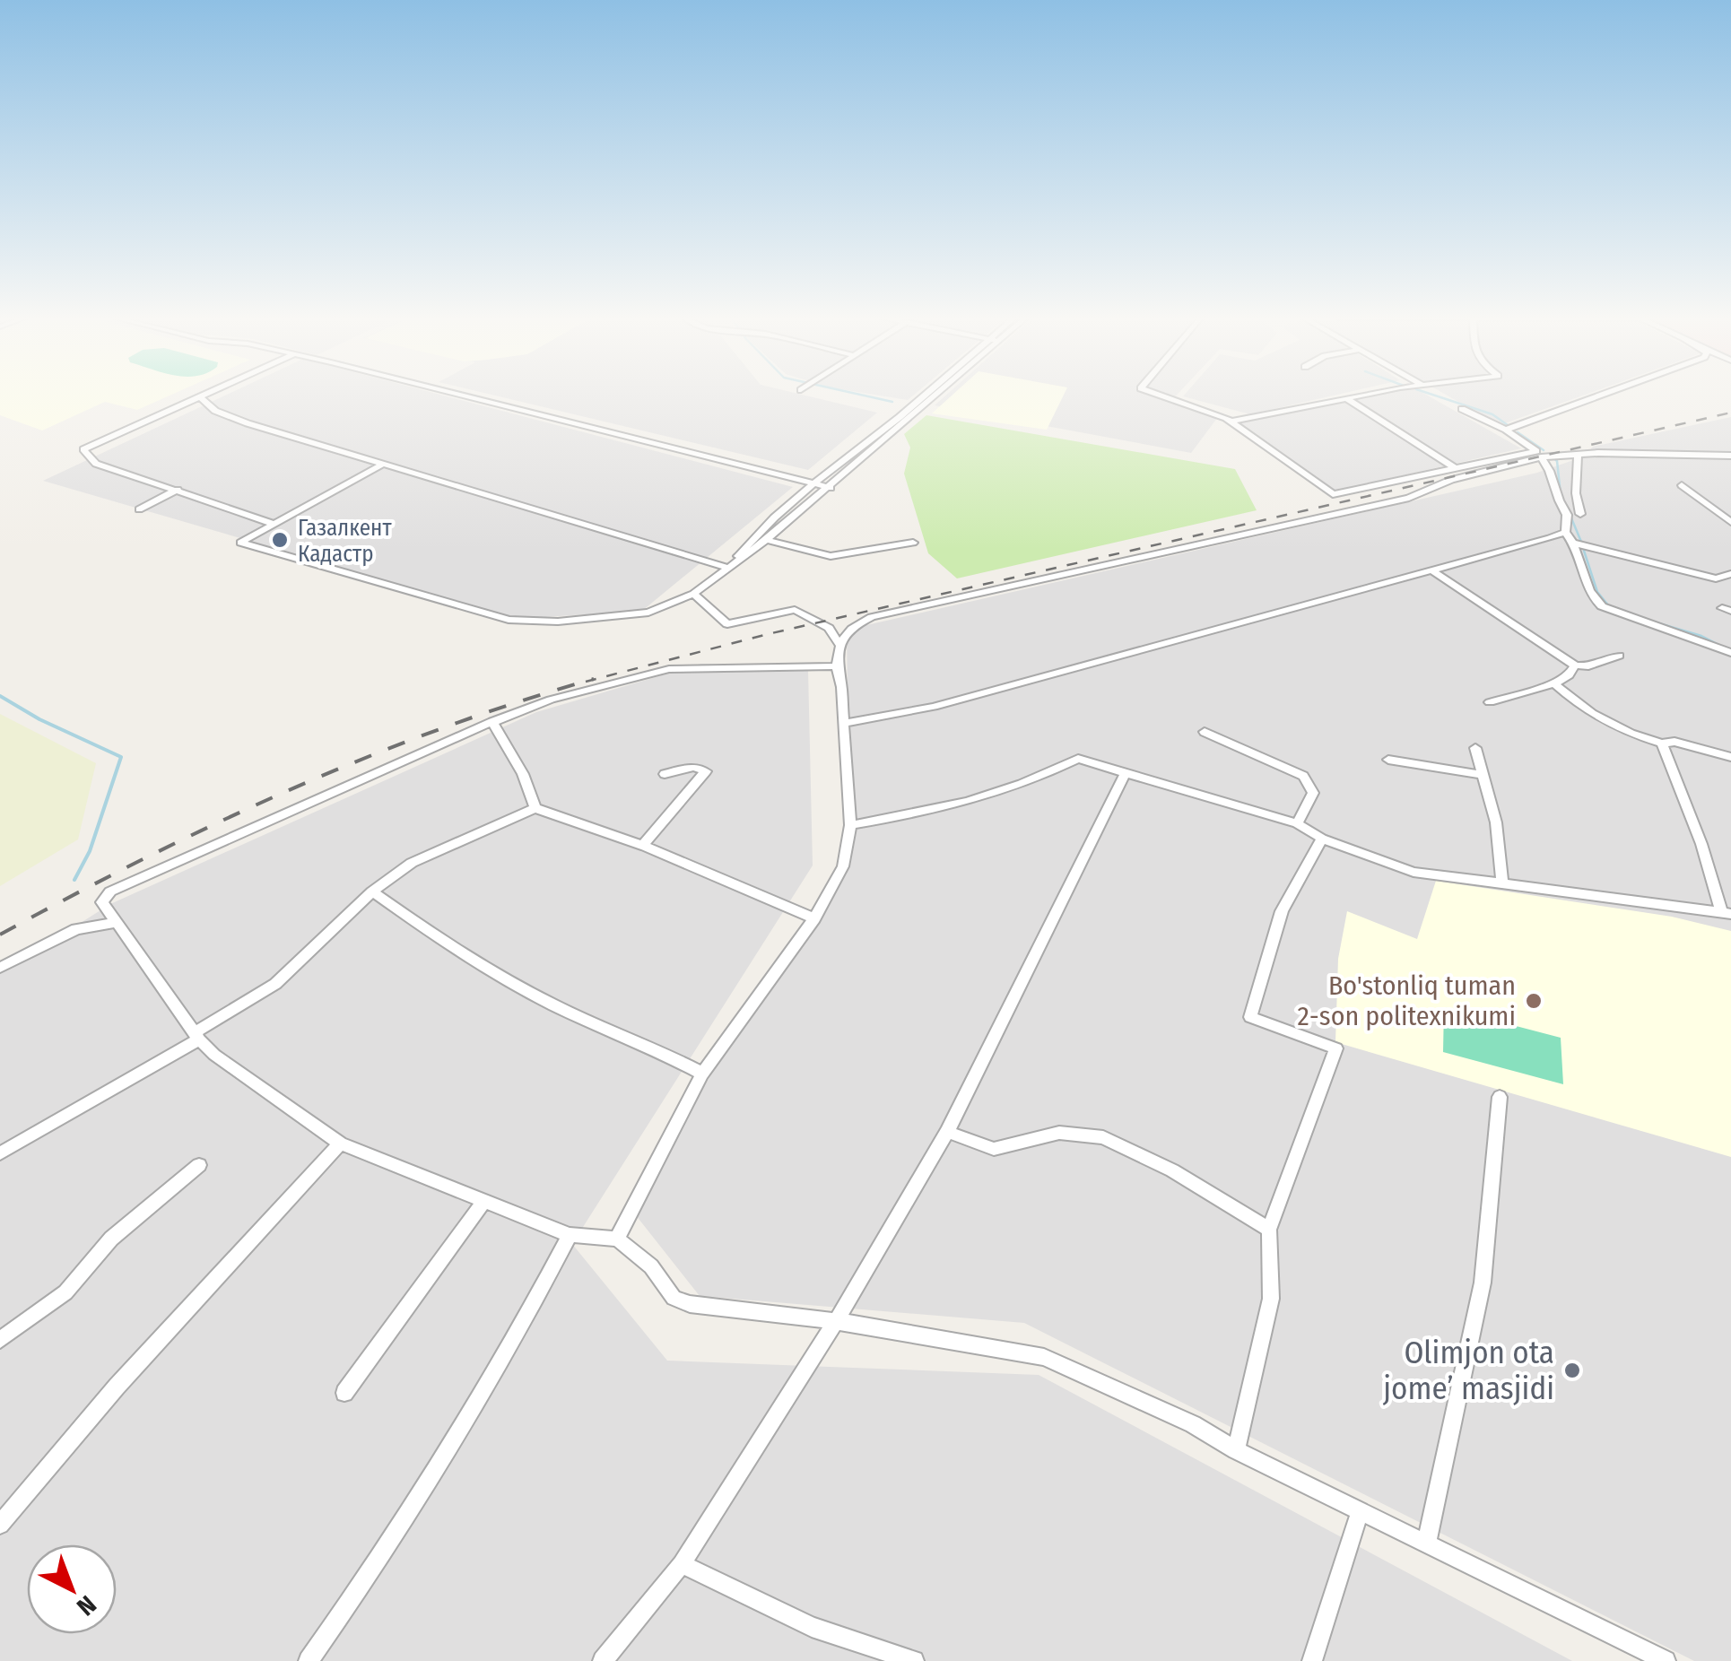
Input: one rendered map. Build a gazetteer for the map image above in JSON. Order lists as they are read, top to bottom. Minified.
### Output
{"places":["Газалкент Кадастр","Bo'stonliq tuman 2-son politexnikumi","Olimjon ota jome’ masjidi"],"north":"bottom right"}
